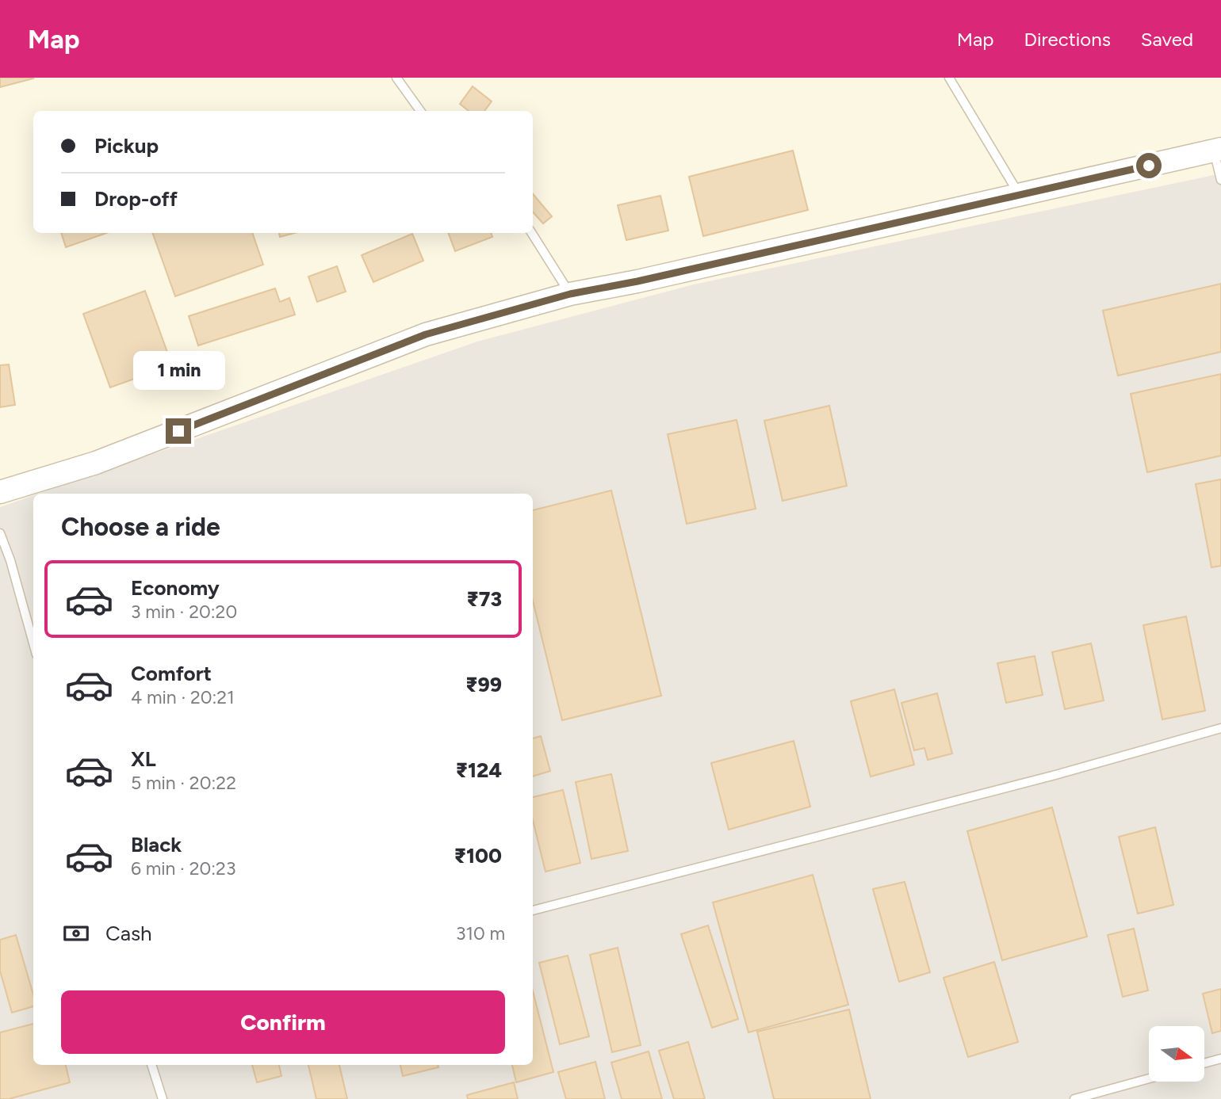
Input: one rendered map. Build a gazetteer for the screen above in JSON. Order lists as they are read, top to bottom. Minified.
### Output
{"north":"right","page":{"header":"Map","nav":["Map","Directions","Saved"],"banner":["Pickup","Drop-off"],"bubble":"1 min","heading":"Choose a ride","list":[{"name":"Economy","note":"3 min · 20:20","value":"₹73"},{"name":"Comfort","note":"4 min · 20:21","value":"₹99"},{"name":"XL","note":"5 min · 20:22","value":"₹124"},{"name":"Black","note":"6 min · 20:23","value":"₹100"}],"pay":["Cash","310 m"],"buttons":"Confirm"}}
